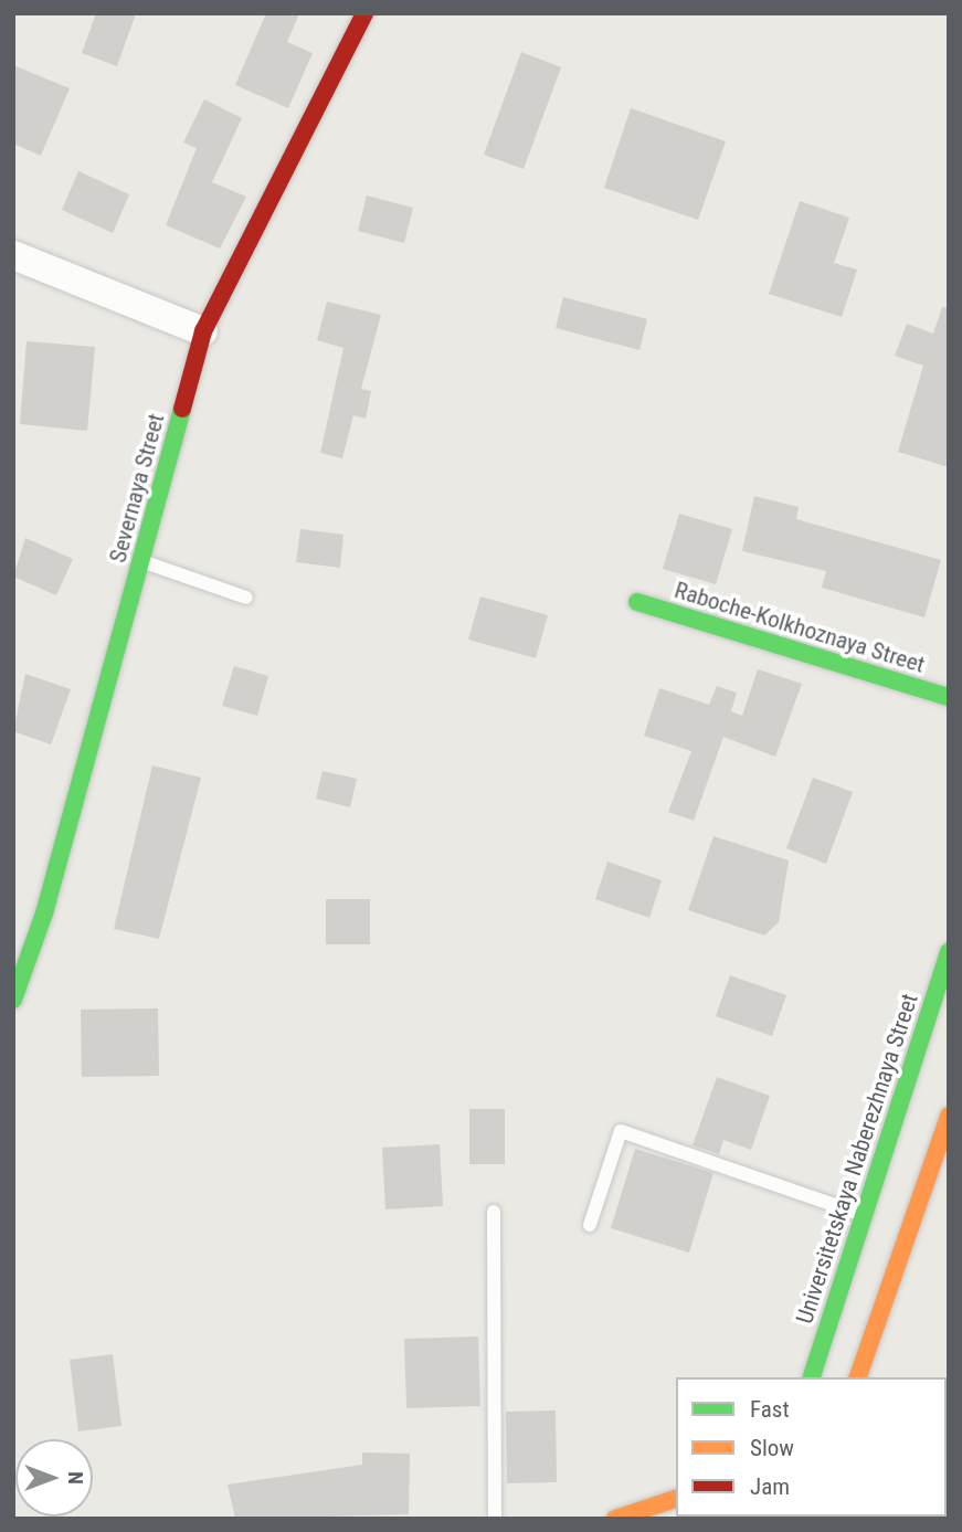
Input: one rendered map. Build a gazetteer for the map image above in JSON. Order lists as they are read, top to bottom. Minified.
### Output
{"streets":{"street":["Severnaya Street","Raboche-Kolkhoznaya Street","Universitetskaya Naberezhnaya Street"]},"legend":["Fast","Slow","Jam"],"north":"right"}
